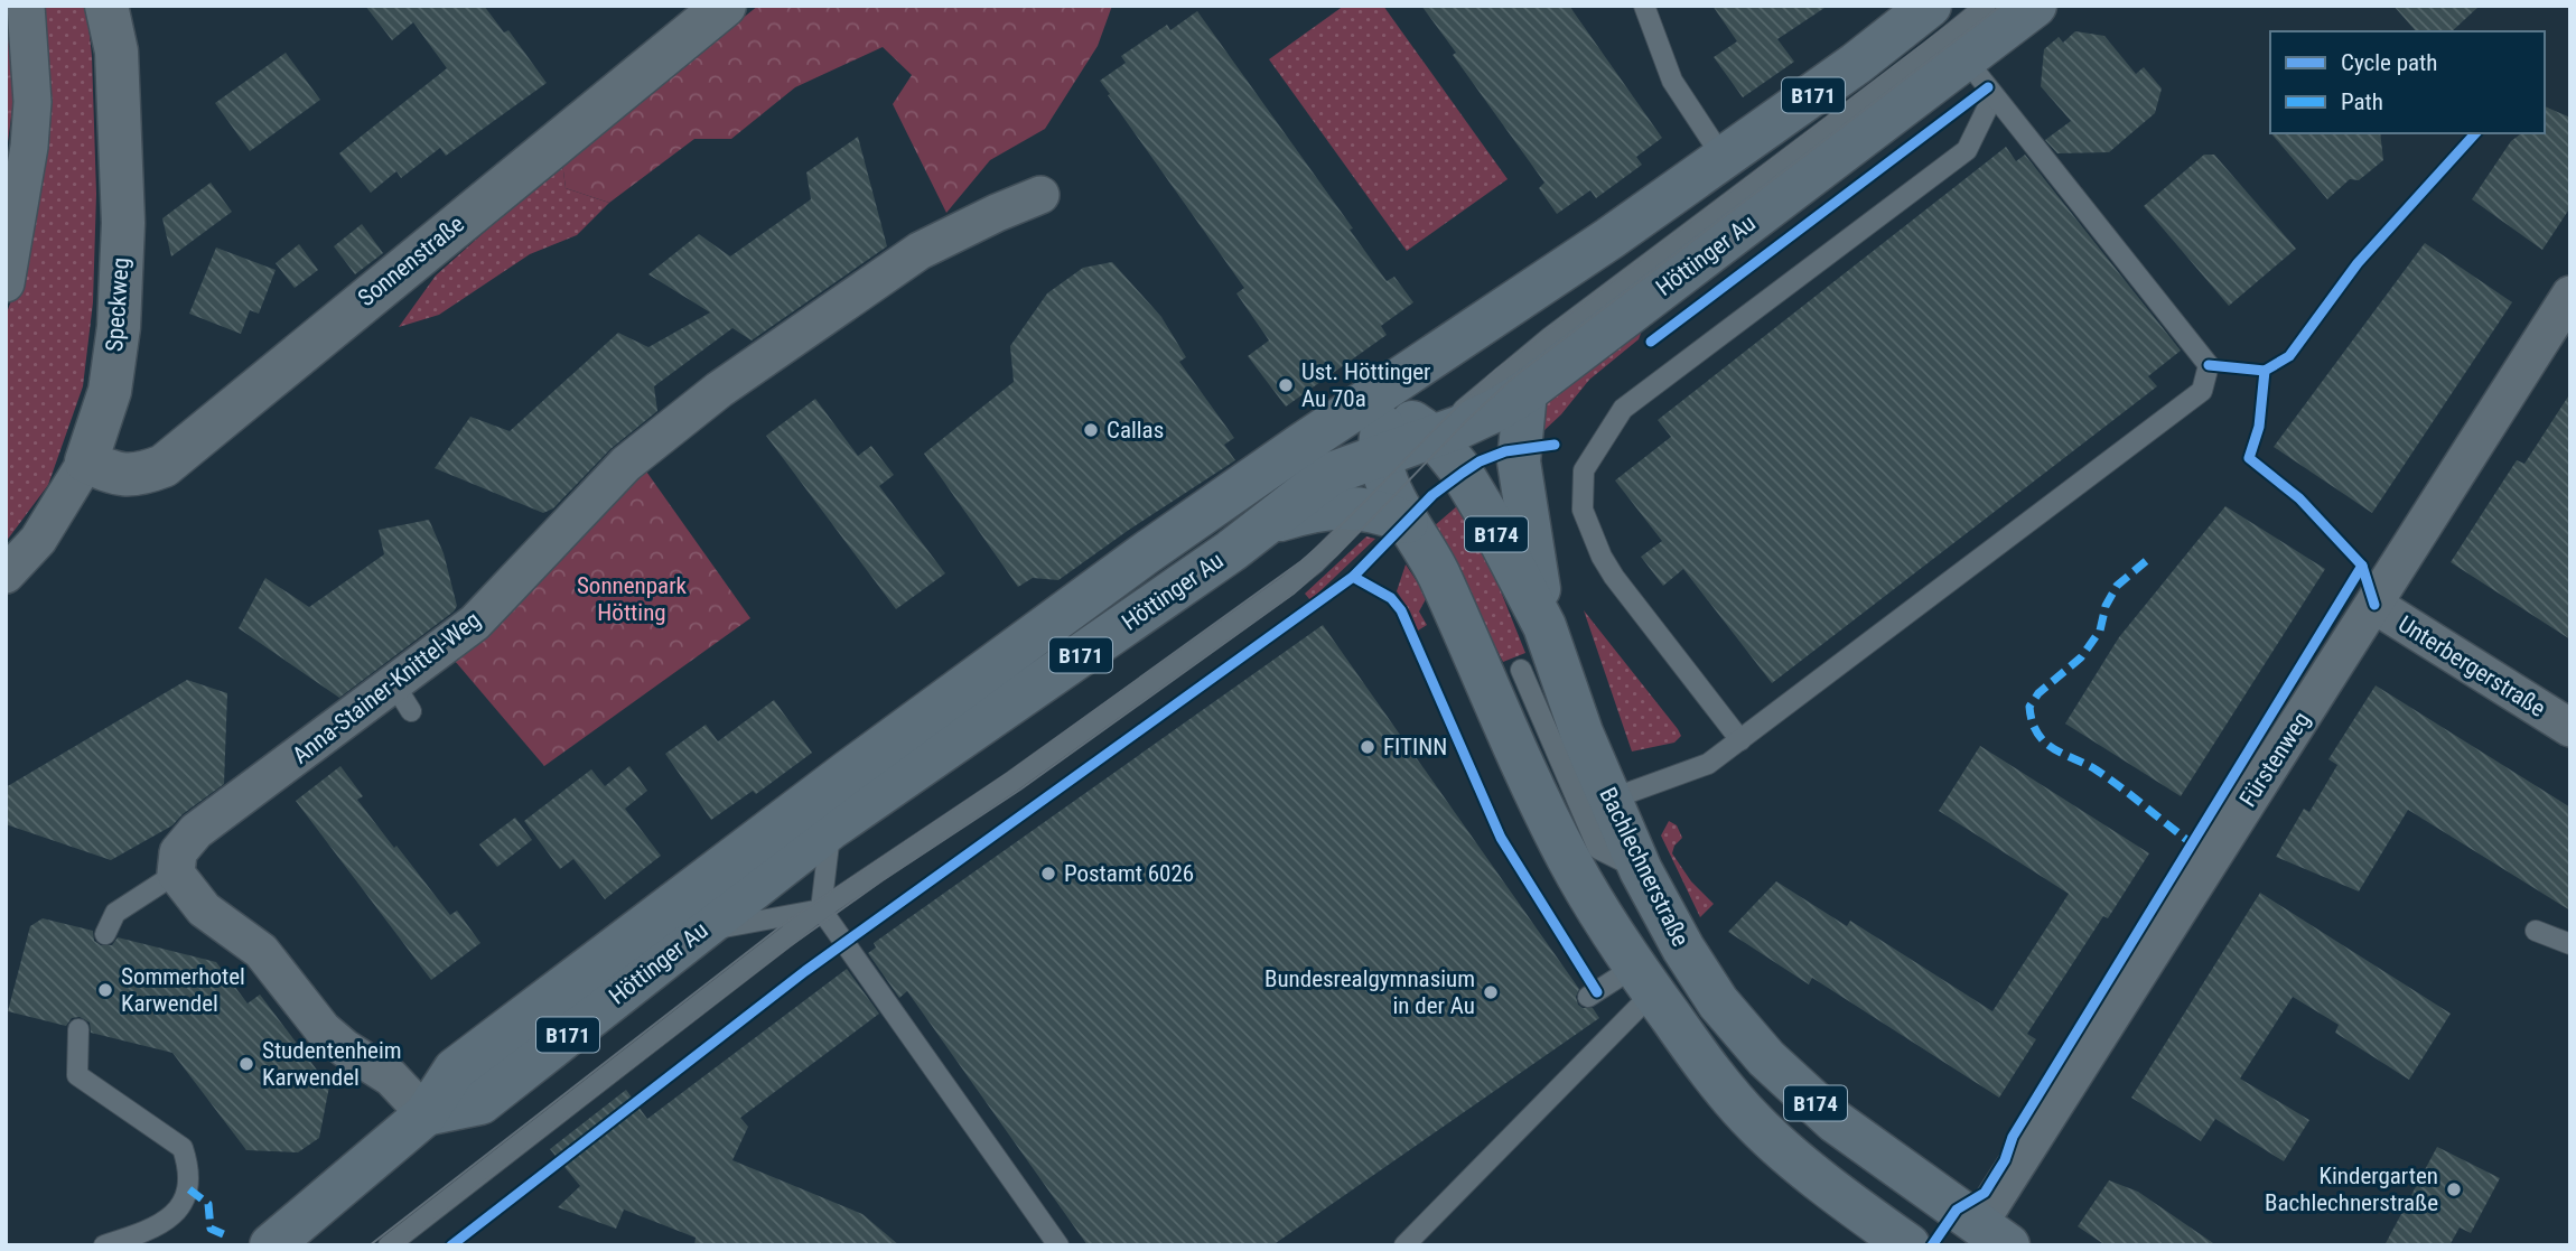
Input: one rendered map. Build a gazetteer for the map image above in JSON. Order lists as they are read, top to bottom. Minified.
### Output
{"streets":{"main road":["B171","Höttinger Au","B174","Bachlechnerstraße"],"street":["Sonnenstraße","Speckweg","Unterbergerstraße","Anna-Stainer-Knittel-Weg","Fürstenweg"]},"crossings":[["B171","Höttinger Au"],["Höttinger Au","B174"],["Höttinger Au","Bachlechnerstraße"],["Sonnenstraße","Speckweg"],["B174","Bachlechnerstraße"],["Unterbergerstraße","Fürstenweg"],["Fürstenweg","Bachlechnerstraße"]],"parks":["Sonnenpark Hötting"],"places":["Ust. Höttinger Au 70a","Callas","FITINN","Postamt 6026","Sommerhotel Karwendel","Bundesrealgymnasium in der Au","Studentenheim Karwendel","Kindergarten Bachlechnerstraße"],"legend":["Cycle path","Path"]}
